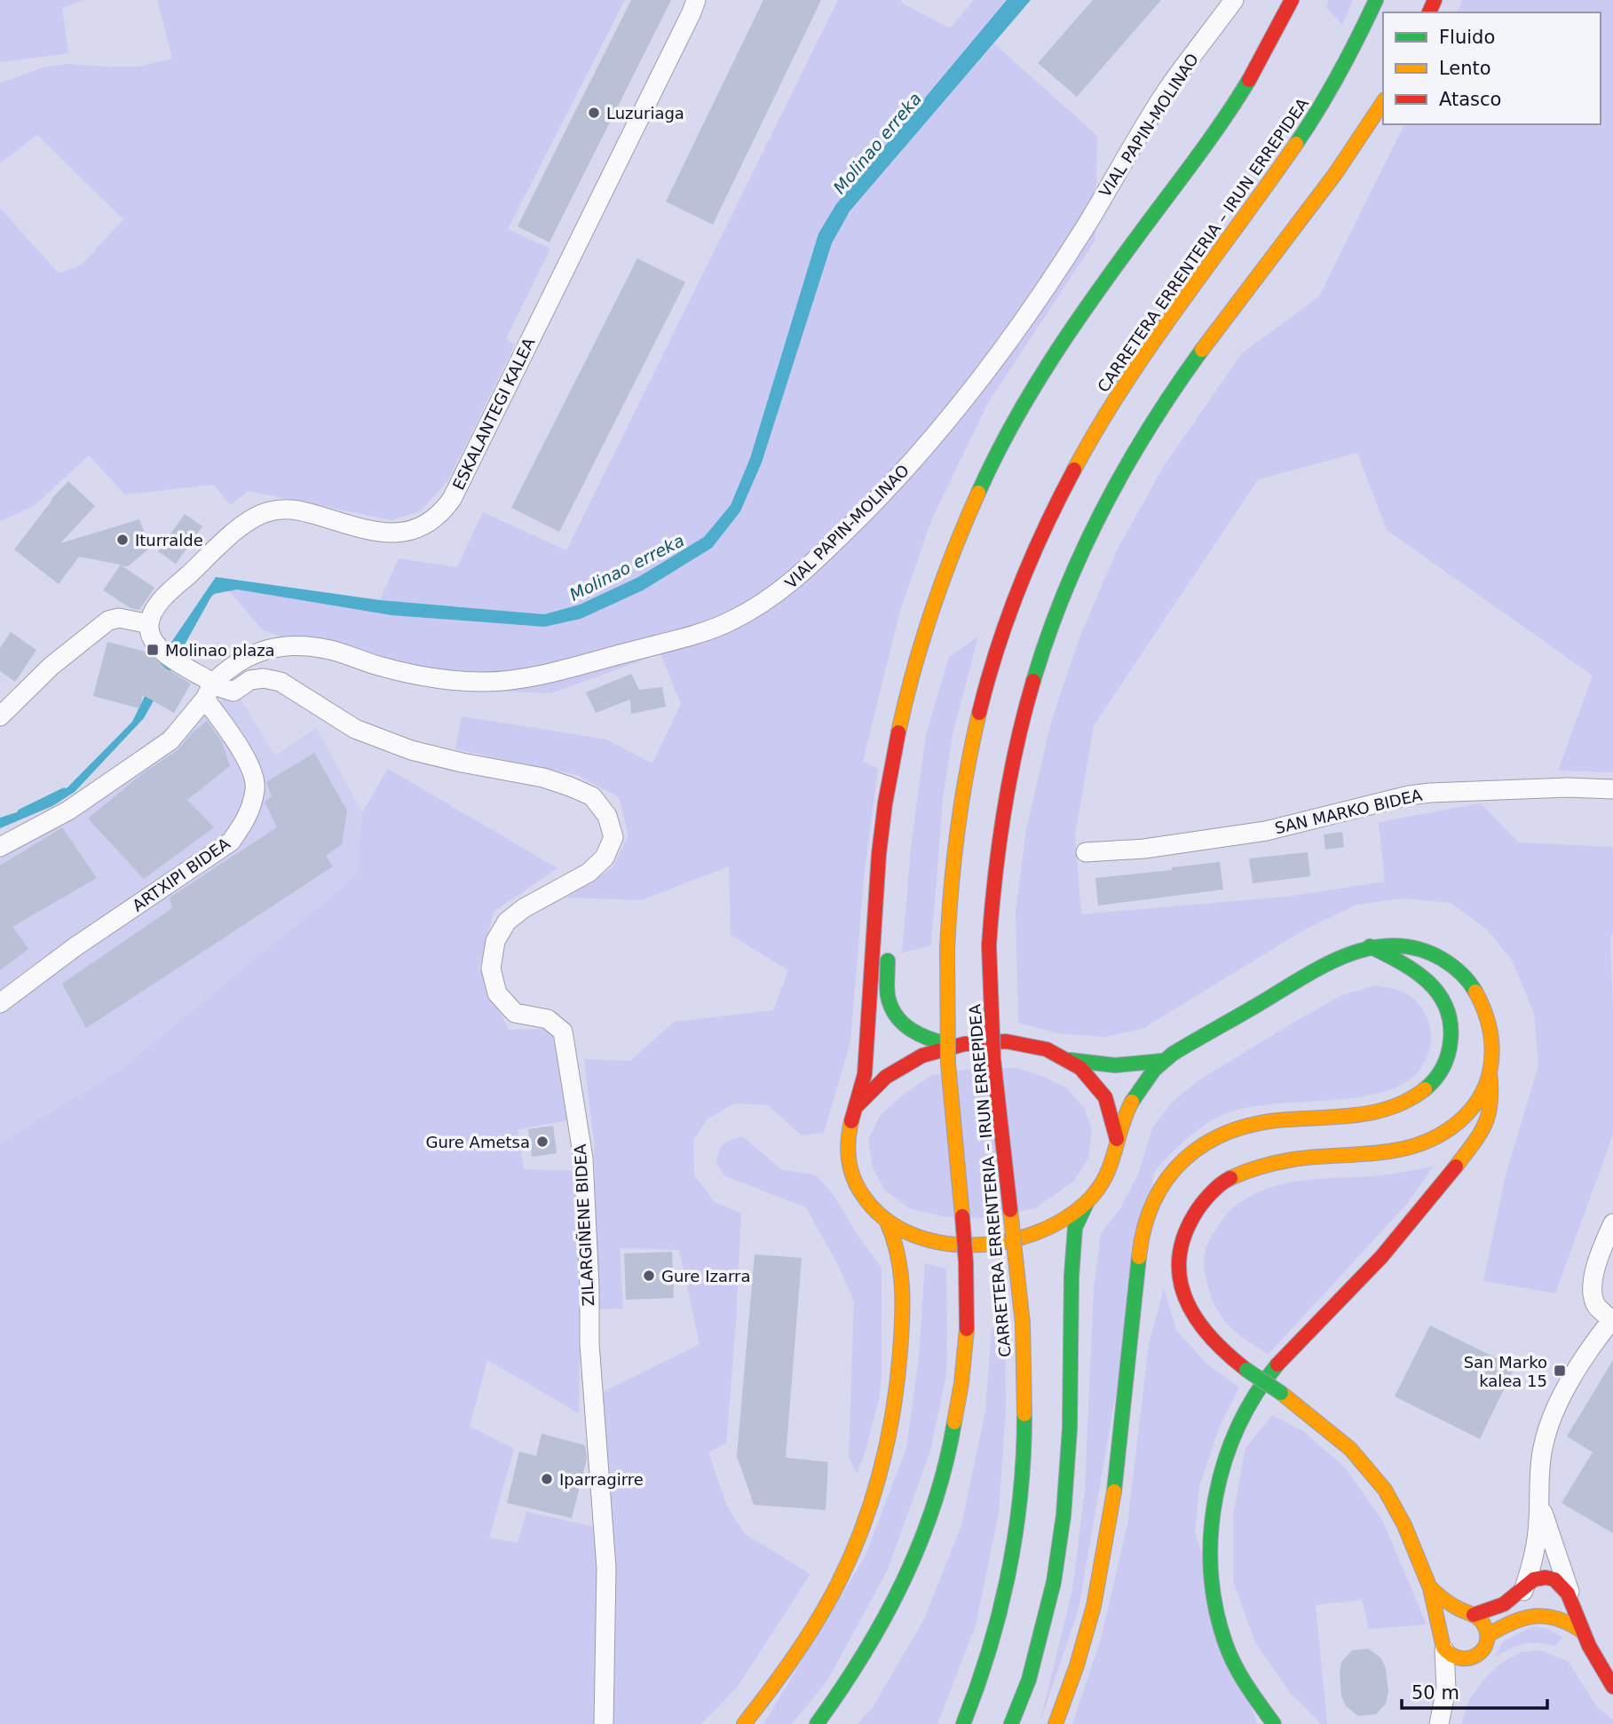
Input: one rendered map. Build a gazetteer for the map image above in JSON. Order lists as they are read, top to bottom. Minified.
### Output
{"streets":{"main road":["CARRETERA ERRENTERIA – IRUN ERREPIDEA"],"street":["VIAL PAPIN-MOLINAO","ESKALANTEGI KALEA","SAN MARKO BIDEA","ARTXIPI BIDEA","ZILARGIÑENE BIDEA"]},"crossings":[["VIAL PAPIN-MOLINAO","ARTXIPI BIDEA"],["VIAL PAPIN-MOLINAO","ZILARGIÑENE BIDEA"],["ESKALANTEGI KALEA","ARTXIPI BIDEA"],["ARTXIPI BIDEA","ZILARGIÑENE BIDEA"]],"water":["Molinao erreka"],"places":{"other":["Luzuriaga","Iturralde","Gure Ametsa","Gure Izarra","Iparragirre"],"transit":["Molinao plaza","San Marko kalea 15"]},"legend":["Fluido","Lento","Atasco"],"scale_bar":"50 m"}
